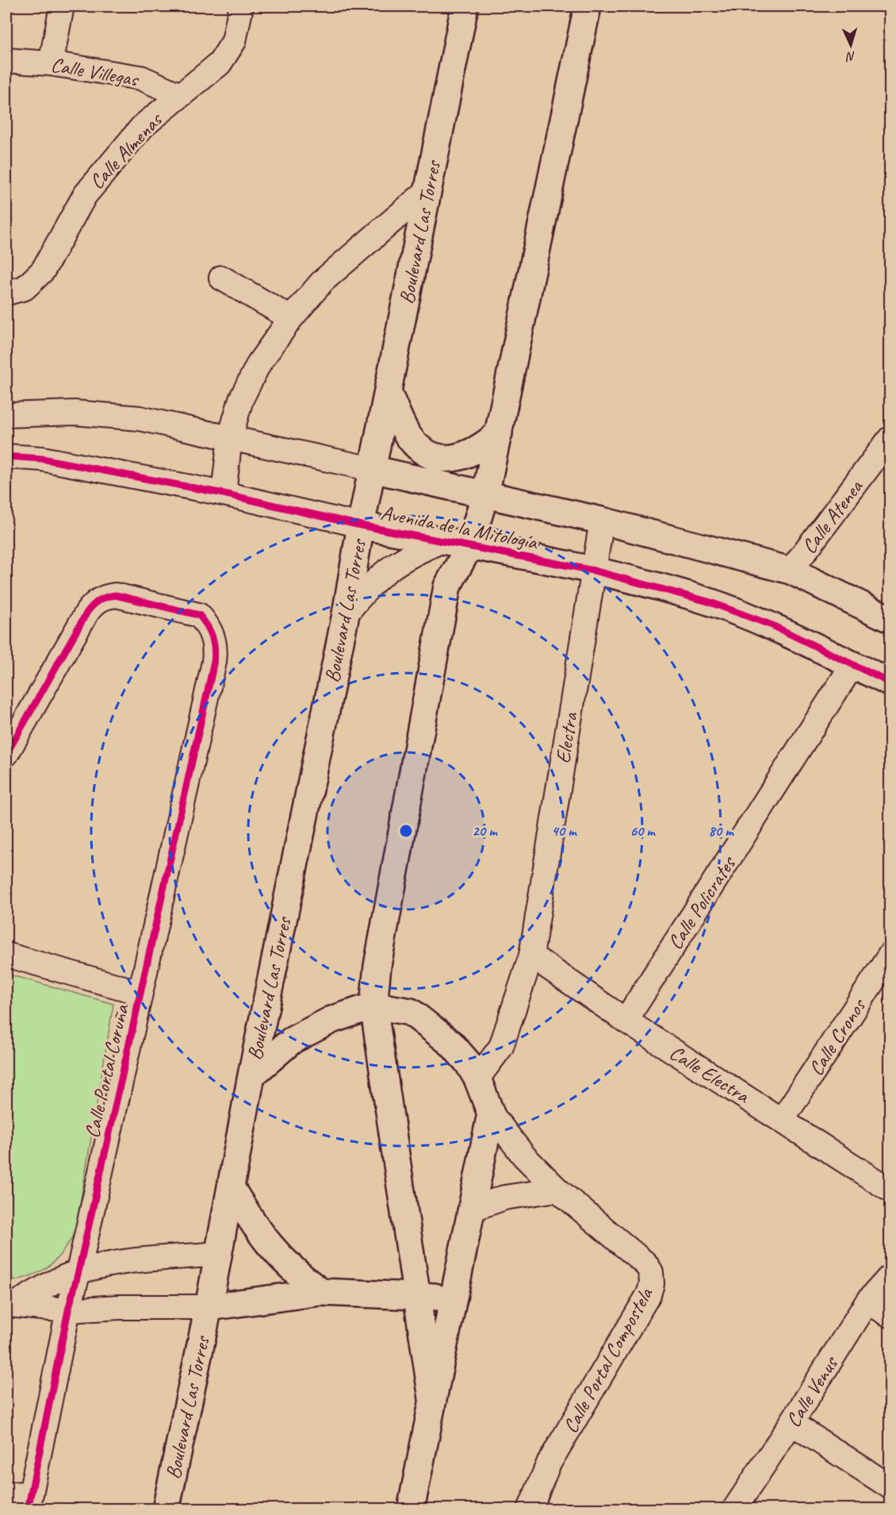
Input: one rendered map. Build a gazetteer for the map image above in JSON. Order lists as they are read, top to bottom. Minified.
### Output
{"streets":{"main road":["Boulevard Las Torres","Avenida de la Mitología"],"street":["Calle Villegas","Calle Almenas","Calle Atenea","Electra","Calle Policrates","Calle Cronos","Calle Portal Coruña","Calle Electra","Calle Portal Compostela","Calle Venus"]},"crossings":[["Calle Villegas","Calle Almenas"],["Boulevard Las Torres","Avenida de la Mitología"],["Boulevard Las Torres","Electra"],["Boulevard Las Torres","Calle Portal Compostela"],["Calle Atenea","Avenida de la Mitología"],["Avenida de la Mitología","Electra"],["Avenida de la Mitología","Calle Policrates"],["Electra","Calle Electra"],["Calle Policrates","Calle Electra"],["Calle Cronos","Calle Electra"]],"north":"bottom","rings":["20 m","40 m","60 m","80 m"]}
